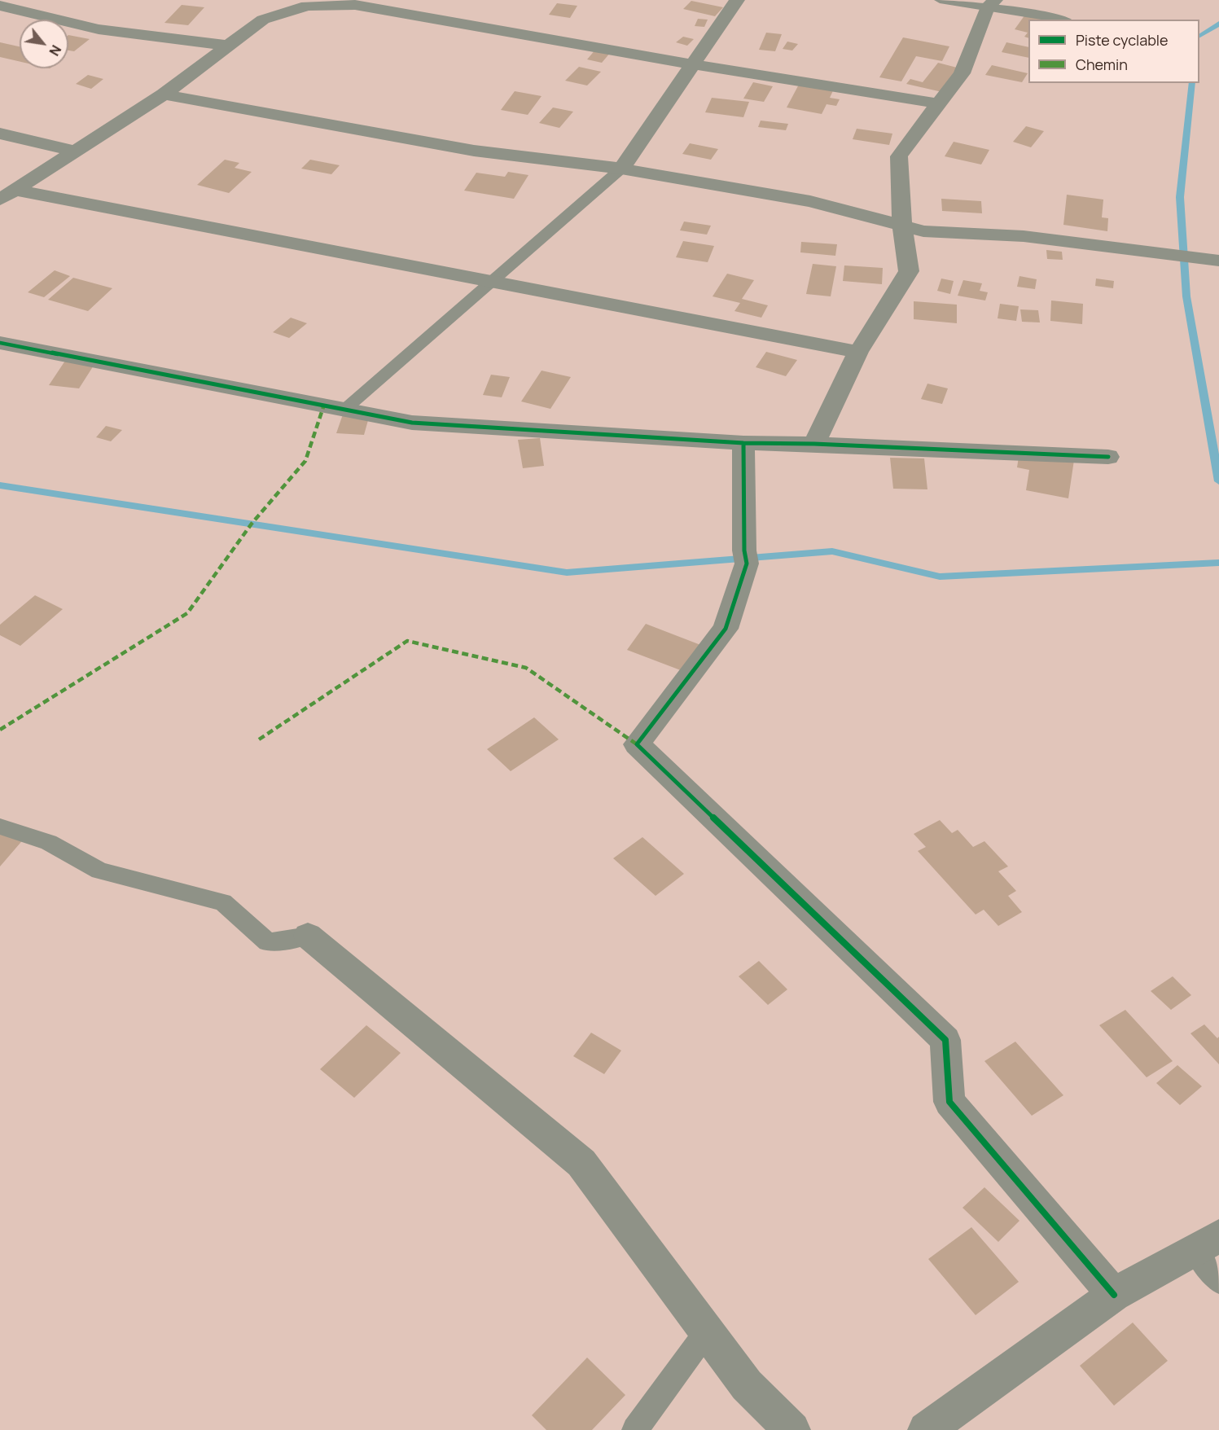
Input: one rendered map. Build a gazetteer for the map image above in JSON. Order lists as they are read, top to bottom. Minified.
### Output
{"legend":["Piste cyclable","Chemin"],"north":"bottom right"}
